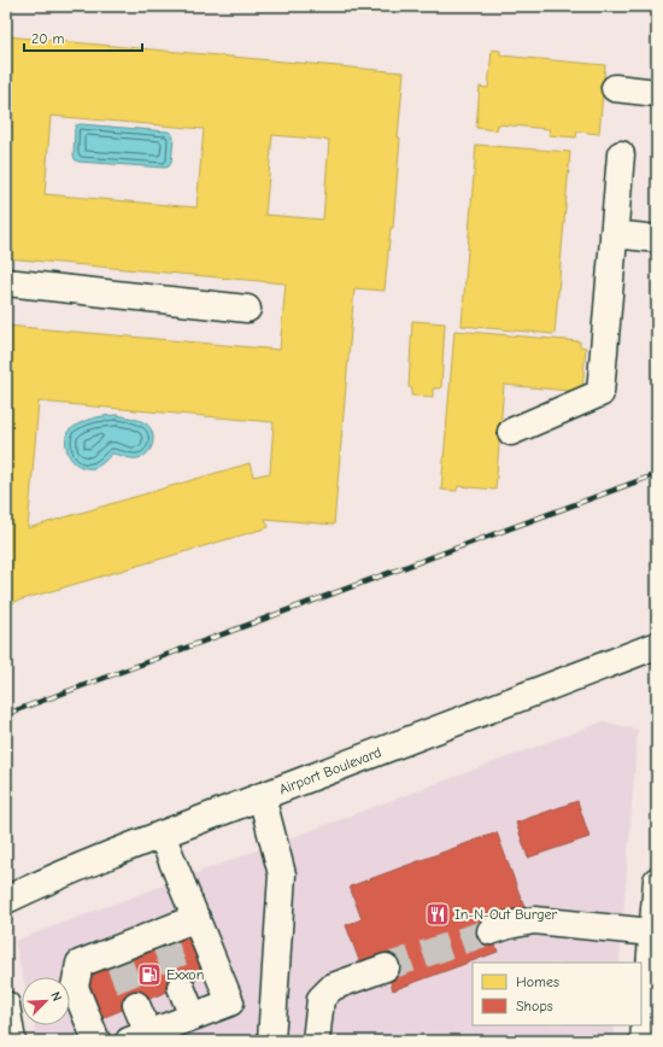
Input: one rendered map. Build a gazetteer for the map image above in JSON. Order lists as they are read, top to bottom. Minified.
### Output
{"streets":{"main road":["Airport Boulevard"]},"places":{"restaurant":["In-N-Out Burger"],"fuel station":["Exxon"]},"legend":["Homes","Shops"],"scale_bar":"20 m","north":"top right"}
